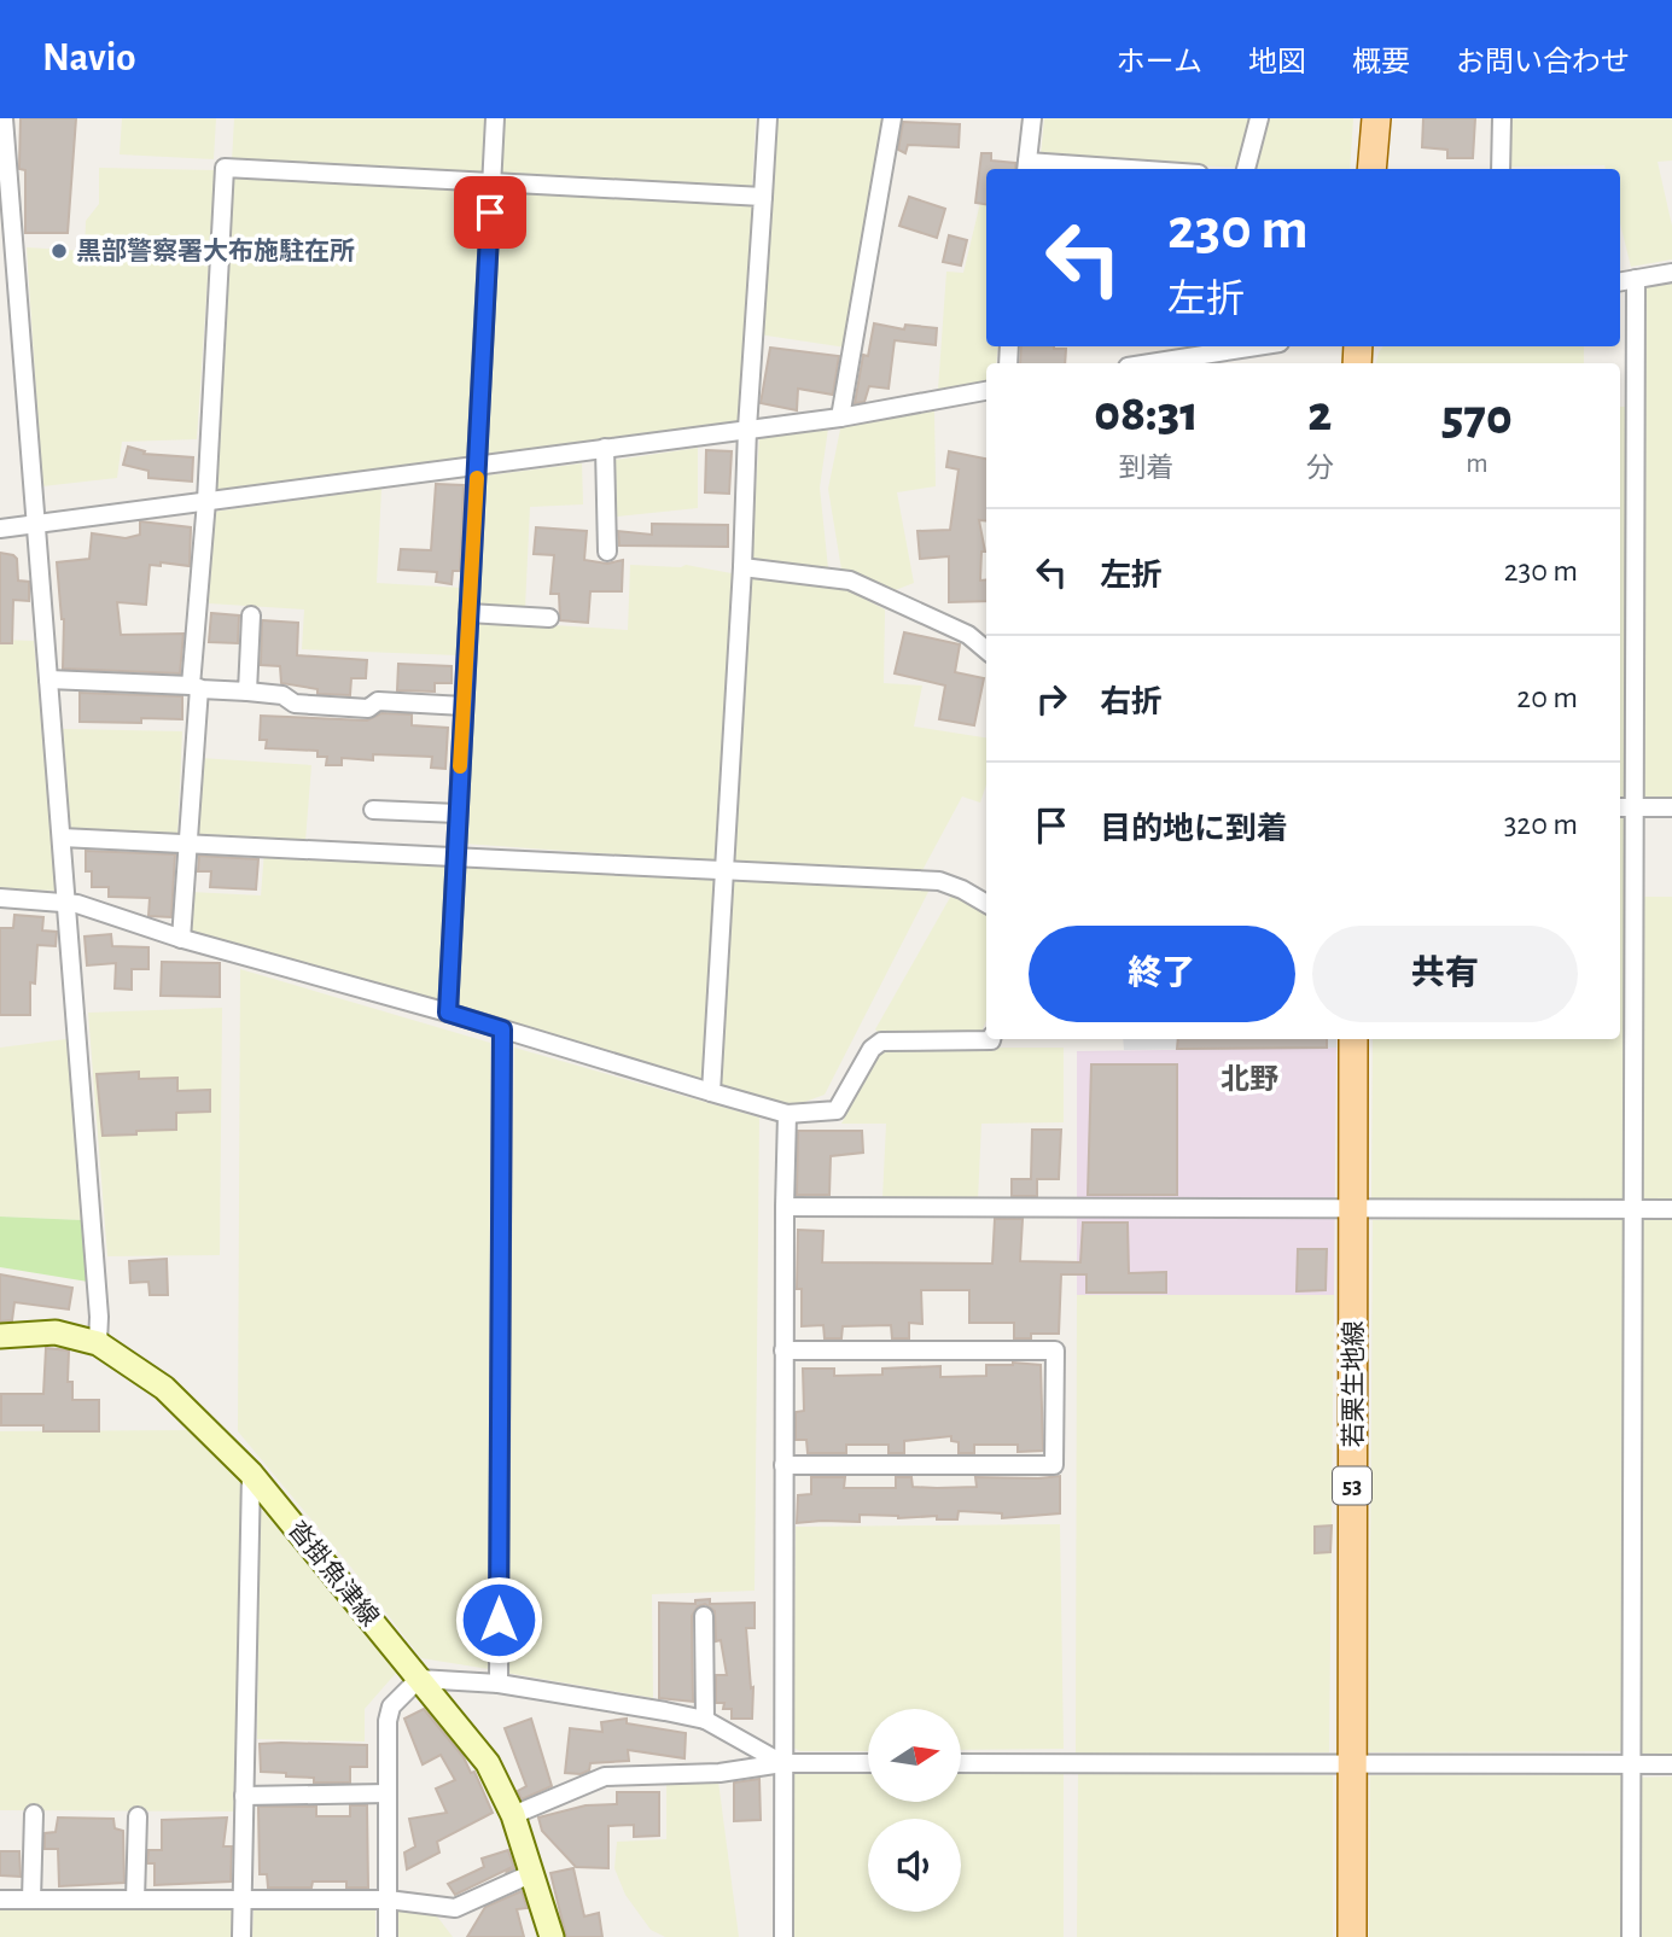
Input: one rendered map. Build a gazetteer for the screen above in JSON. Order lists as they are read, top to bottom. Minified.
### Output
{"streets":{"main road":["若栗生地線","53","沓掛魚津線"]},"districts":["北野"],"places":["黒部警察署大布施駐在所"],"north":"right","page":{"header":"Navio","nav":["ホーム","地図","概要","お問い合わせ"],"turn":["230 m","左折"],"eta":["08:31","到着","2","分","570","m"],"list":[{"name":"左折","value":"230 m"},{"name":"右折","value":"20 m"},{"name":"目的地に到着","value":"320 m"}],"buttons":["終了","共有"]}}
